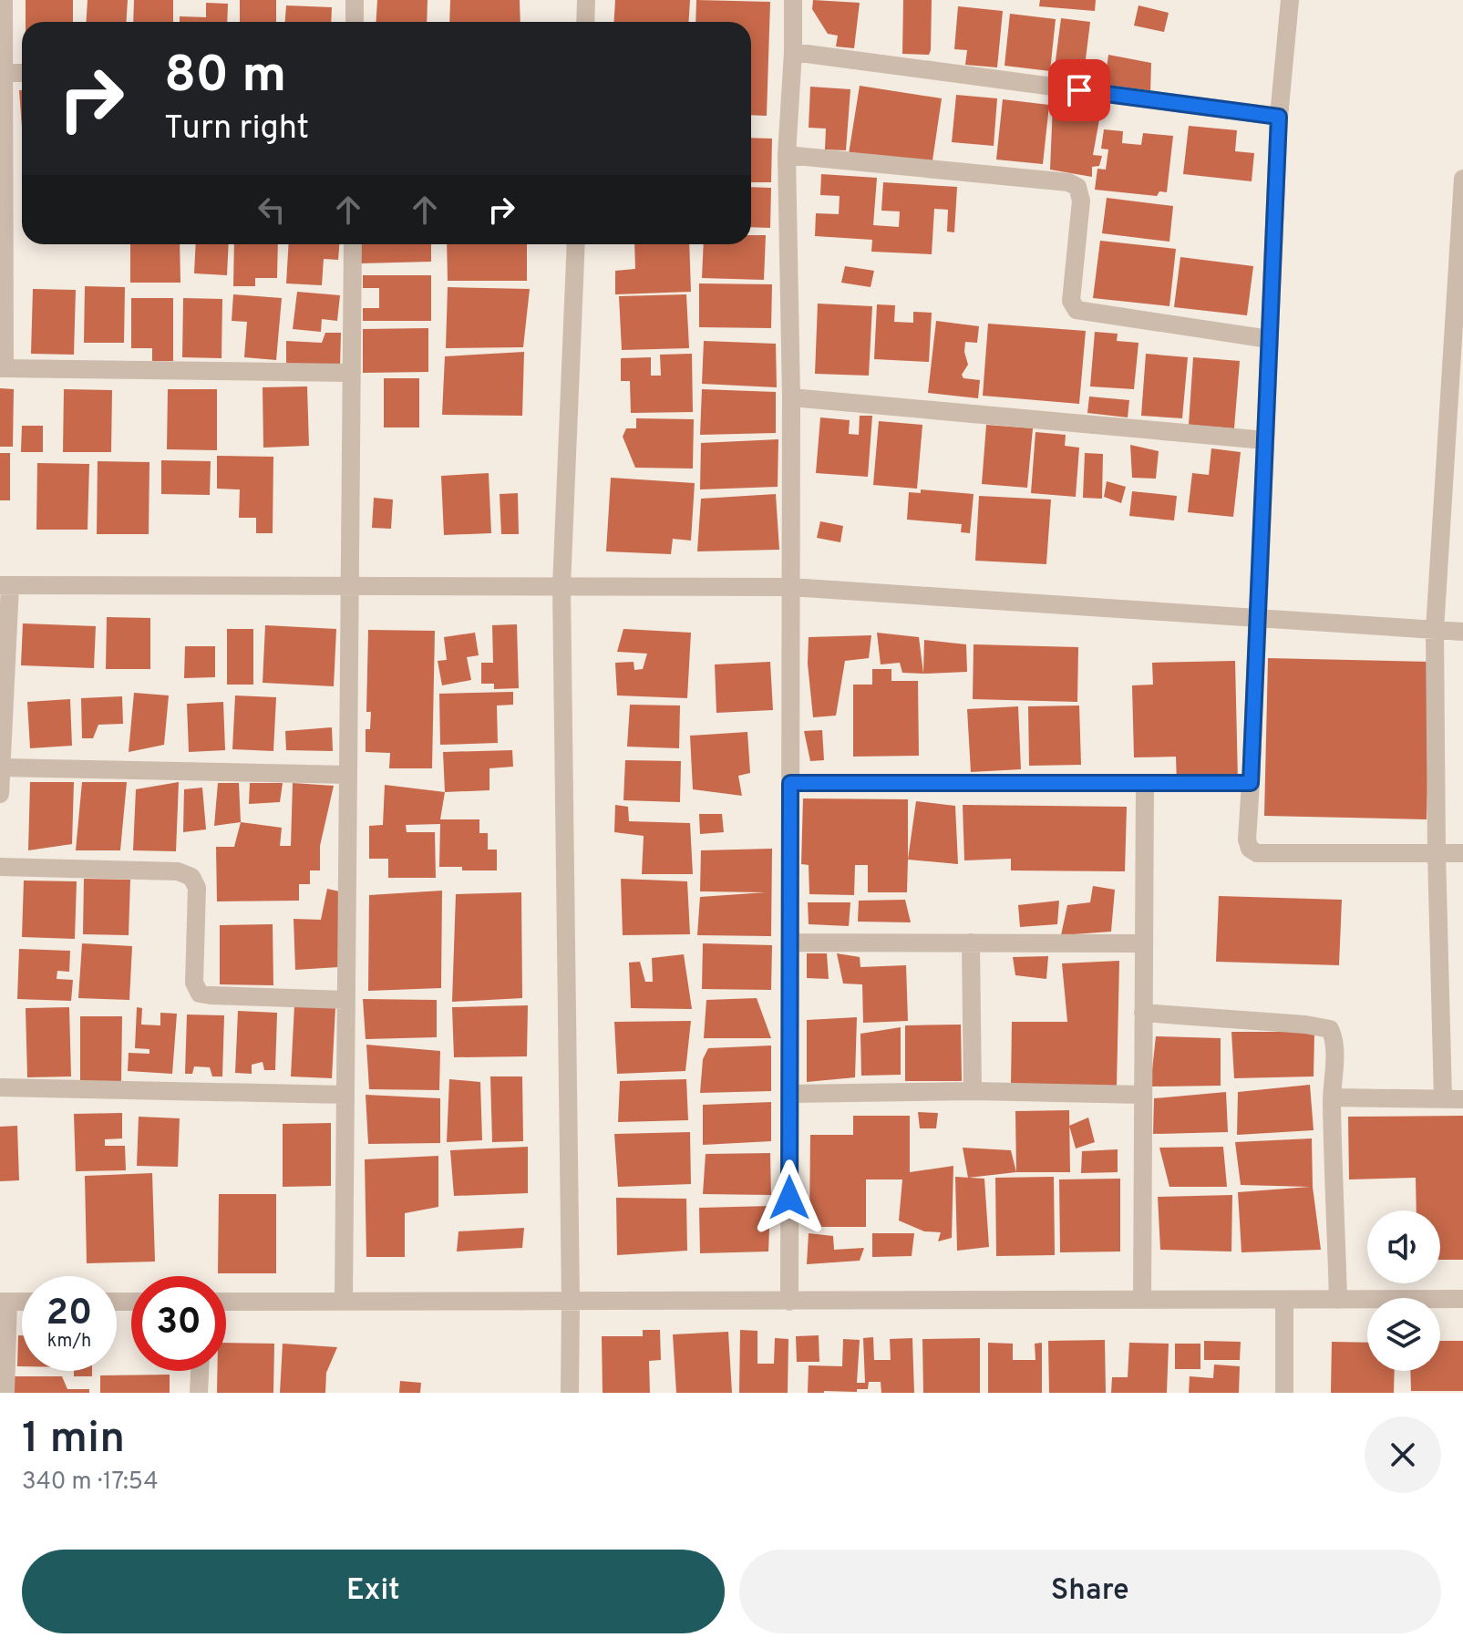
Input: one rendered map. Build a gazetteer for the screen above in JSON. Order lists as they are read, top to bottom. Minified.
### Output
{"page":{"turn":["80 m","Turn right"],"speed":"20 km/h","limit":"30","heading":["1 min","340 m · 17:54"],"buttons":["Exit","Share"]}}
